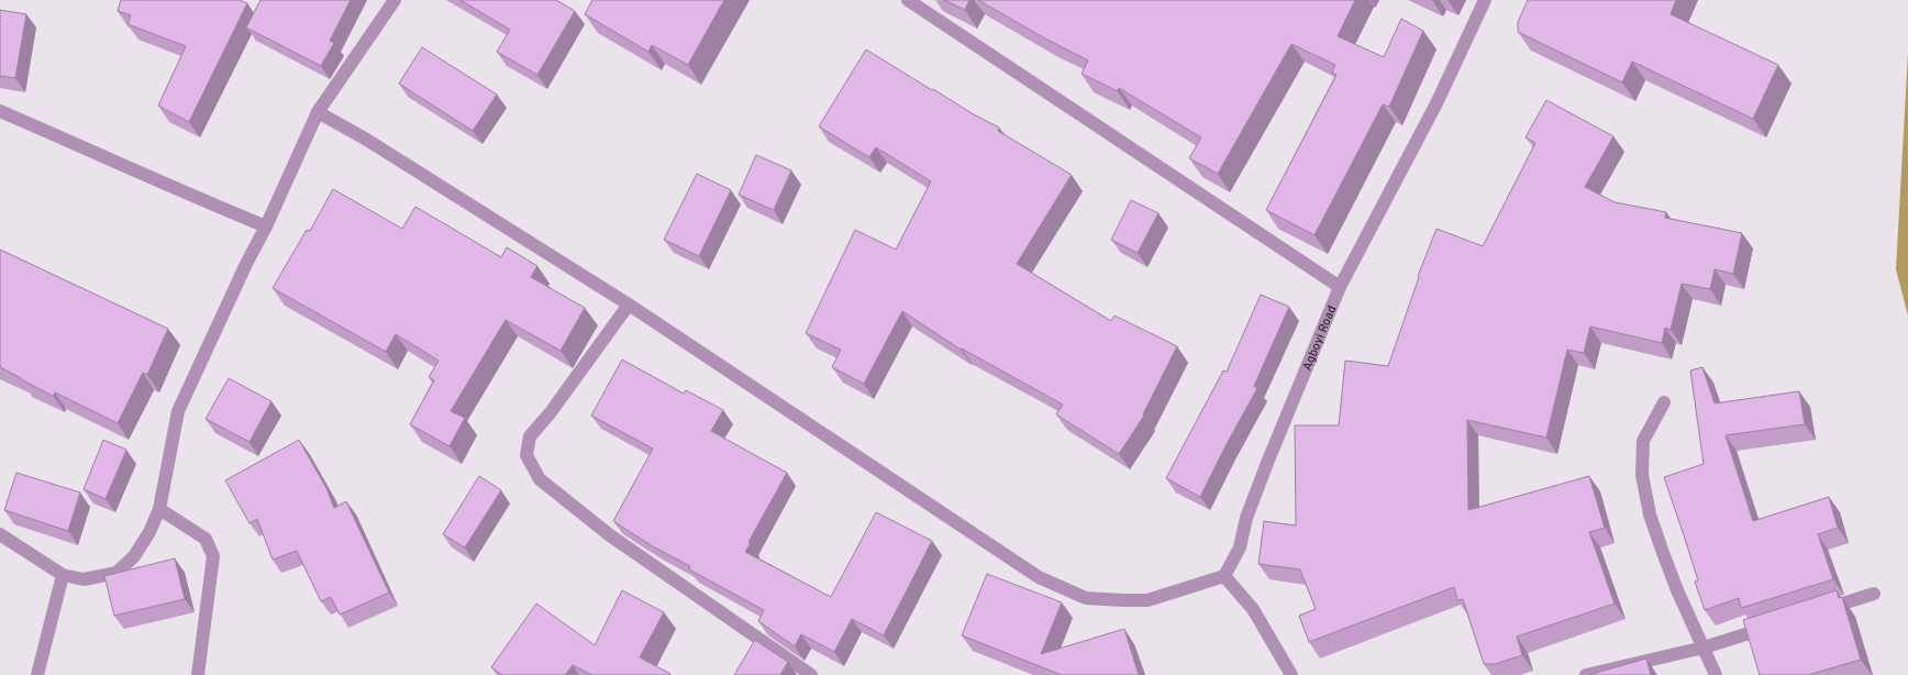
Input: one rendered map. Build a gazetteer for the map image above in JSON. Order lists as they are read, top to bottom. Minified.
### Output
{"streets":{"street":["Agboyi Road"]}}
